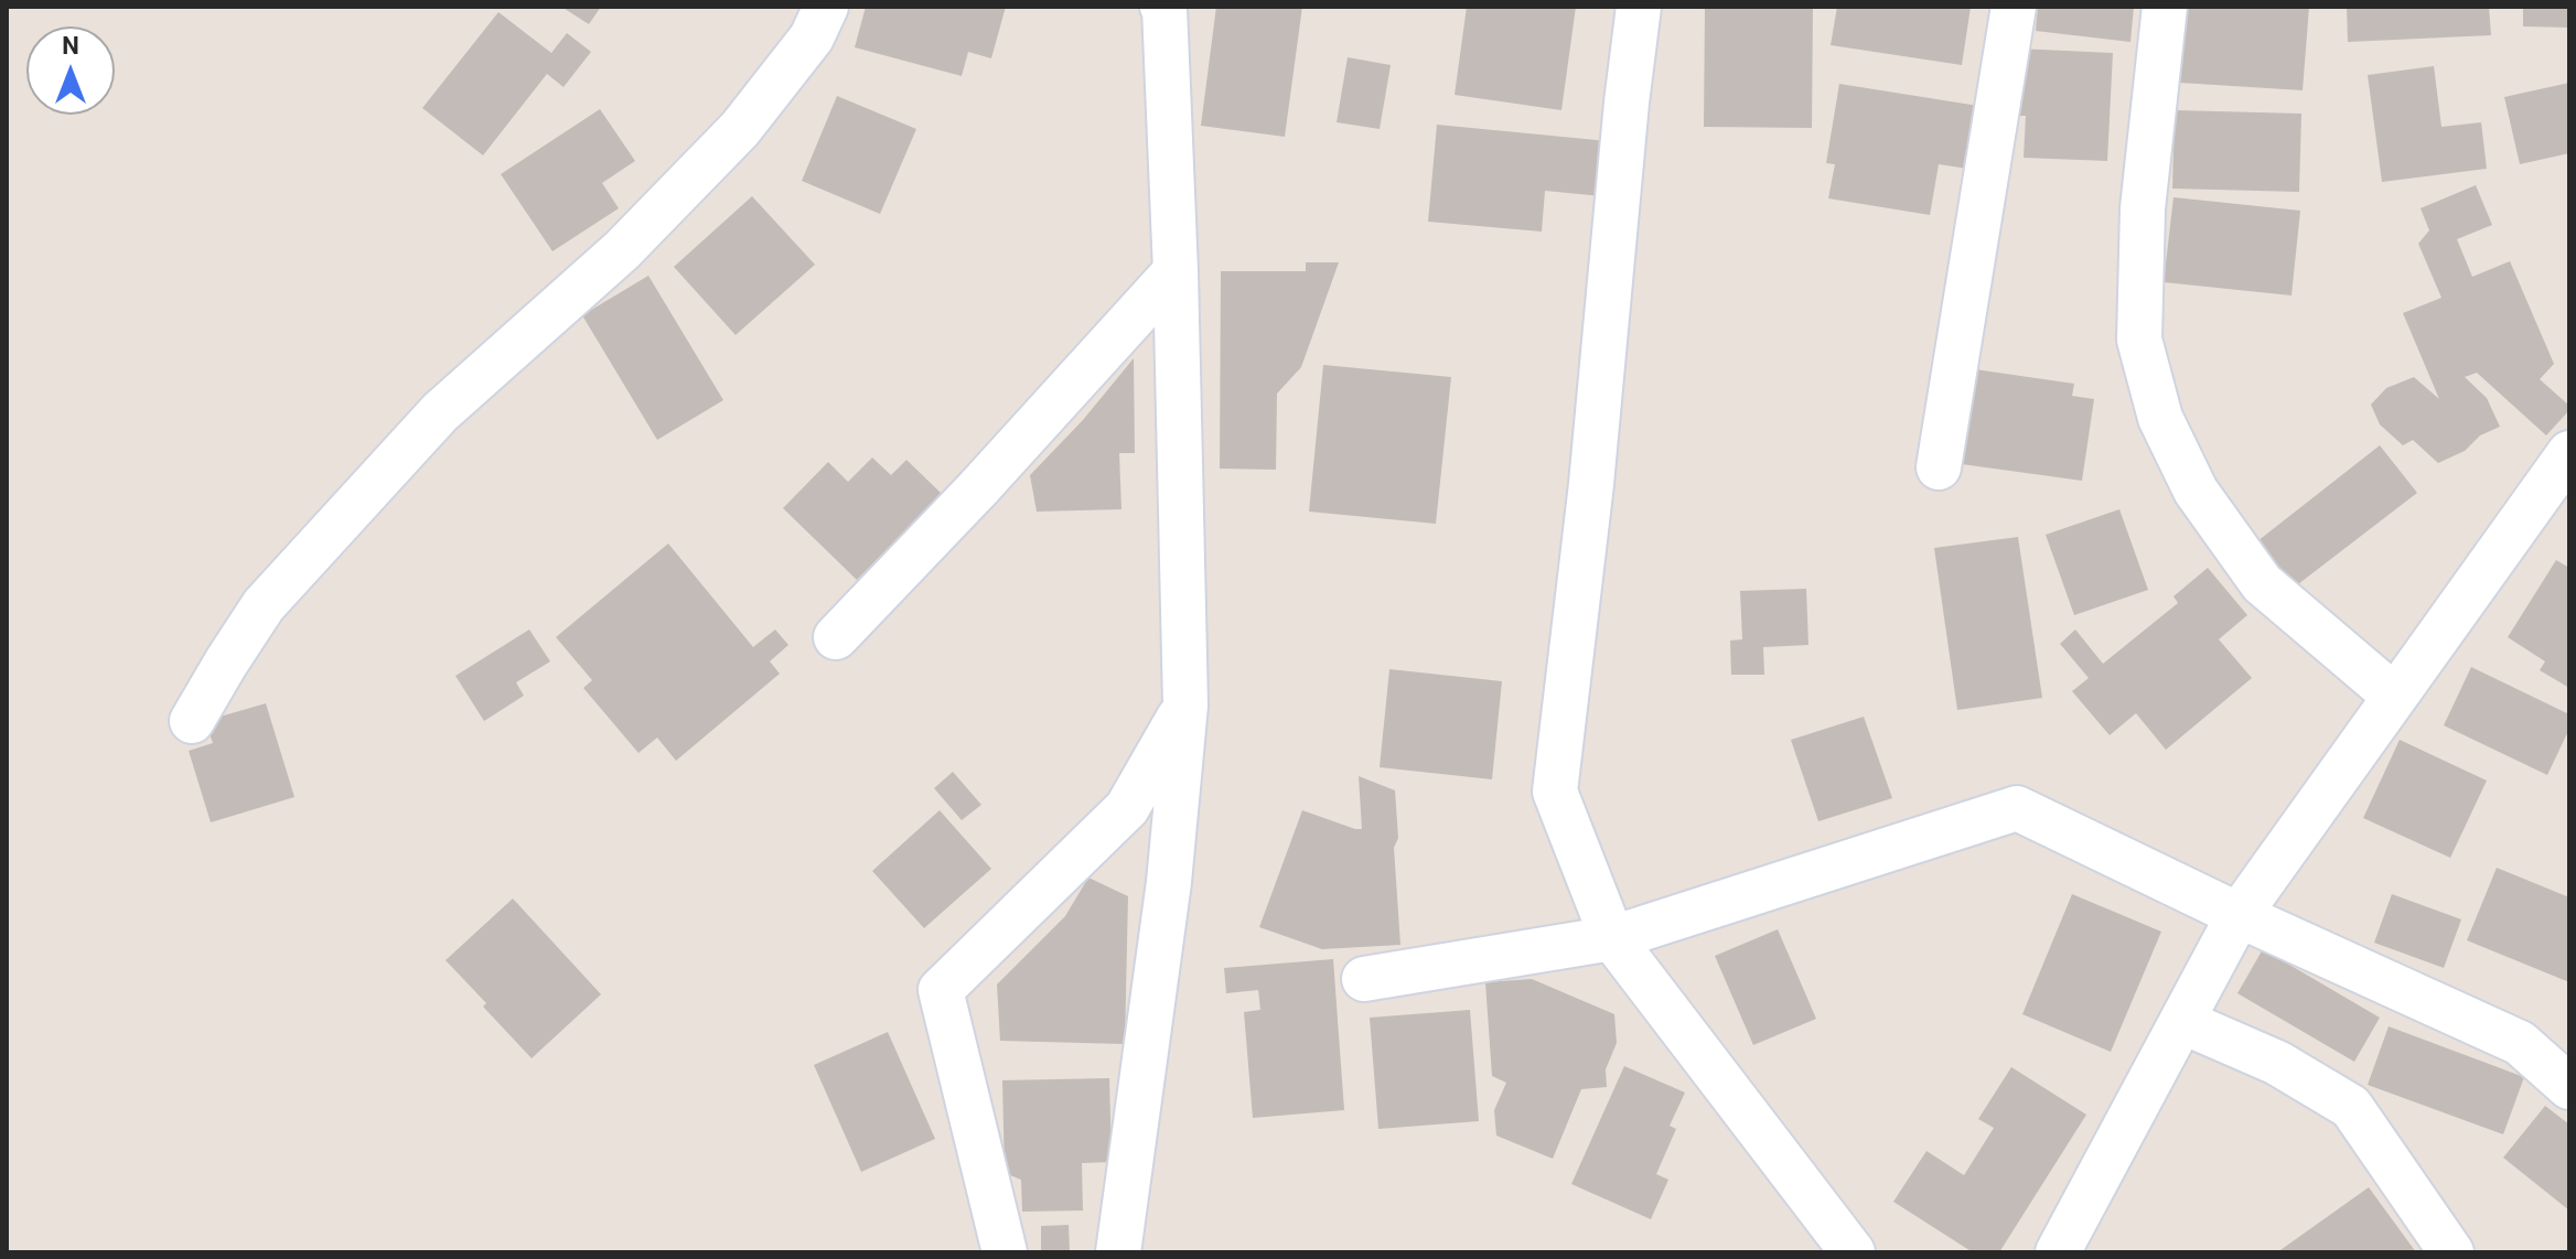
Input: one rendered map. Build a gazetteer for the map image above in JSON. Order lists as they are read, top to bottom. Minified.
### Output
{"north":"top"}
